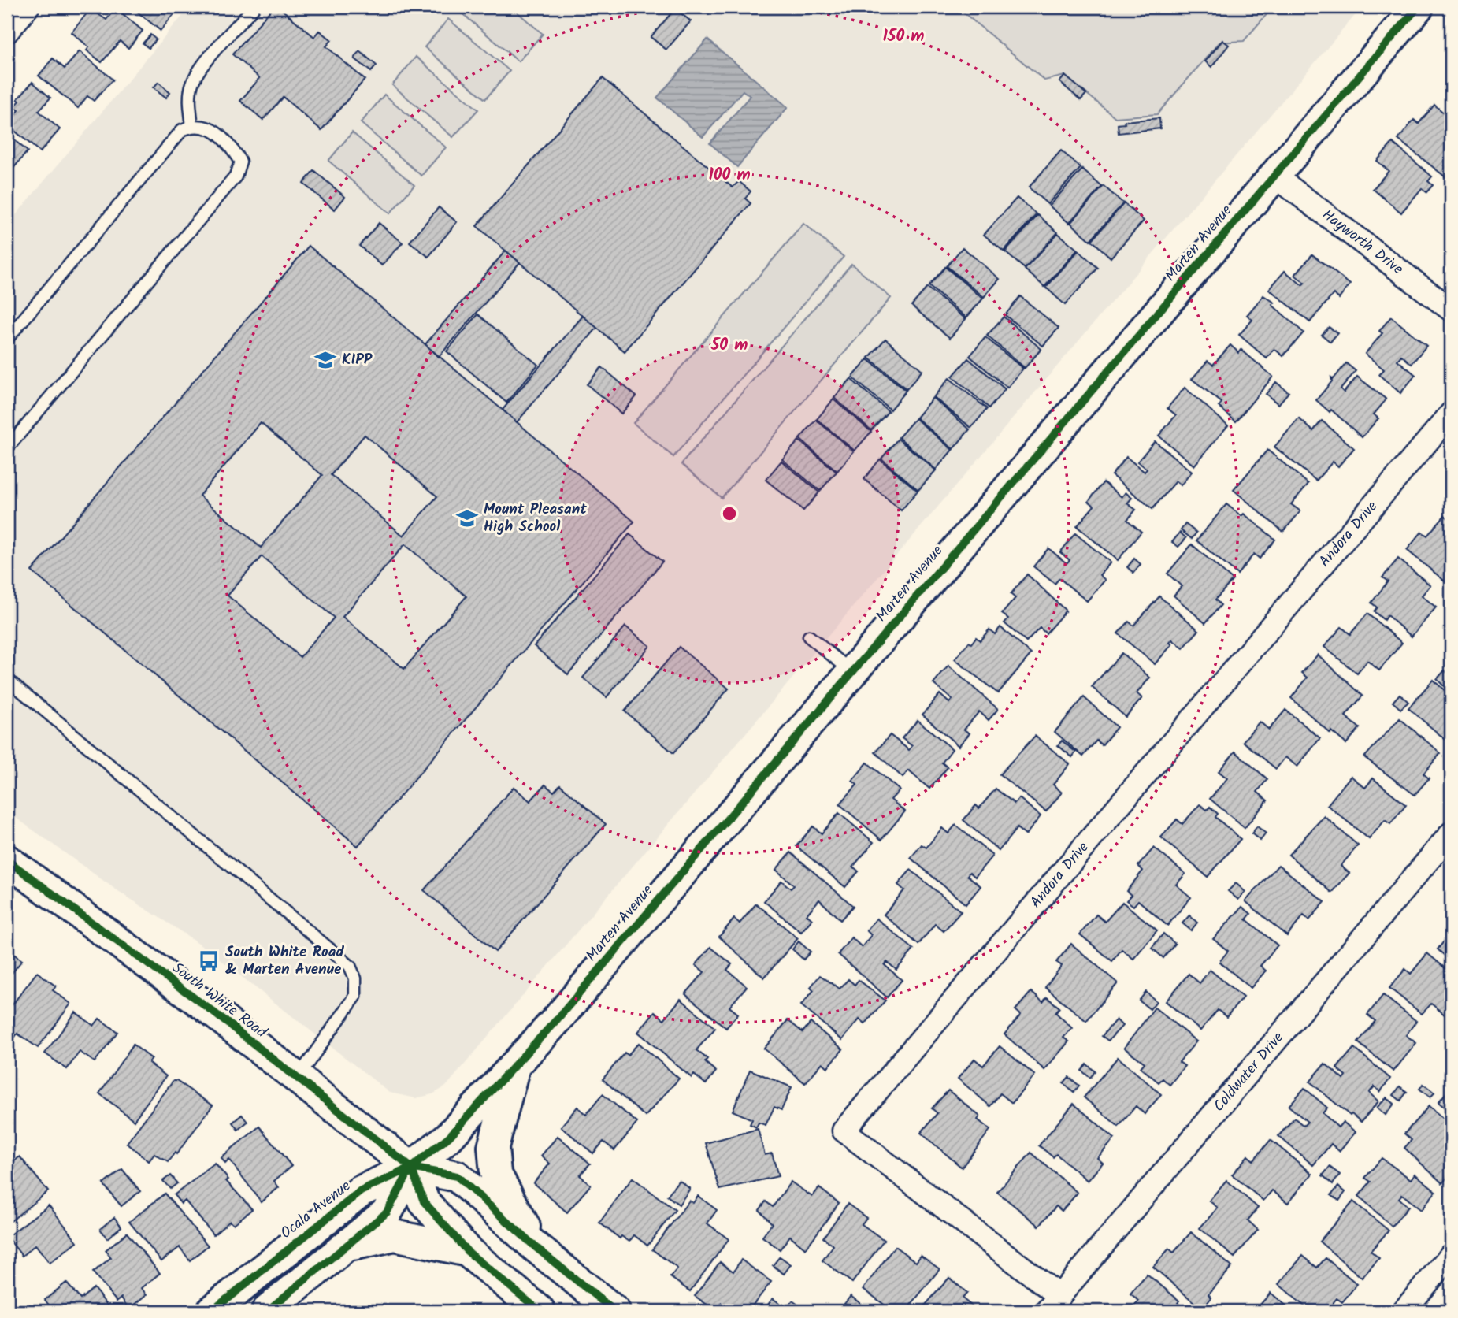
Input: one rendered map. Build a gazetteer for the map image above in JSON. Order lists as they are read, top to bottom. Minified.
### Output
{"streets":{"street":["Hayworth Drive","Marten Avenue","Andora Drive","South White Road","Coldwater Drive","Ocala Avenue"]},"crossings":[["Hayworth Drive","Marten Avenue"],["Marten Avenue","South White Road"],["Marten Avenue","Ocala Avenue"],["Andora Drive","Coldwater Drive"],["South White Road","Ocala Avenue"]],"places":{"school or university":["KIPP","Mount Pleasant High School"],"bus stop":["South White Road & Marten Avenue"]},"rings":["150 m","100 m","50 m"]}
